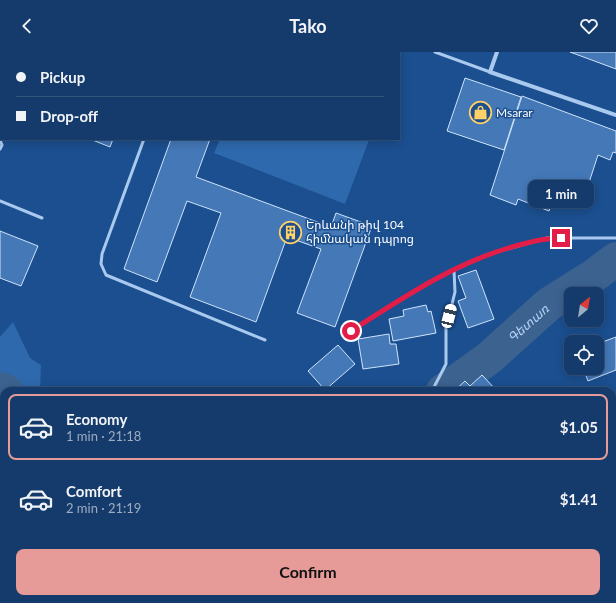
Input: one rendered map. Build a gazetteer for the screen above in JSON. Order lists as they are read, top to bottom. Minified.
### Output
{"water":["Գետառ"],"places":{"shop":["Msarar"],"building":["Երևանի թիվ 104 հիմնական դպրոց"]},"north":"top right","page":{"header":"Tako","banner":["Pickup","Drop-off"],"bubble":"1 min","list":[{"name":"Economy","note":"1 min · 21:18","value":"$1.05"},{"name":"Comfort","note":"2 min · 21:19","value":"$1.41"}],"buttons":"Confirm"}}
